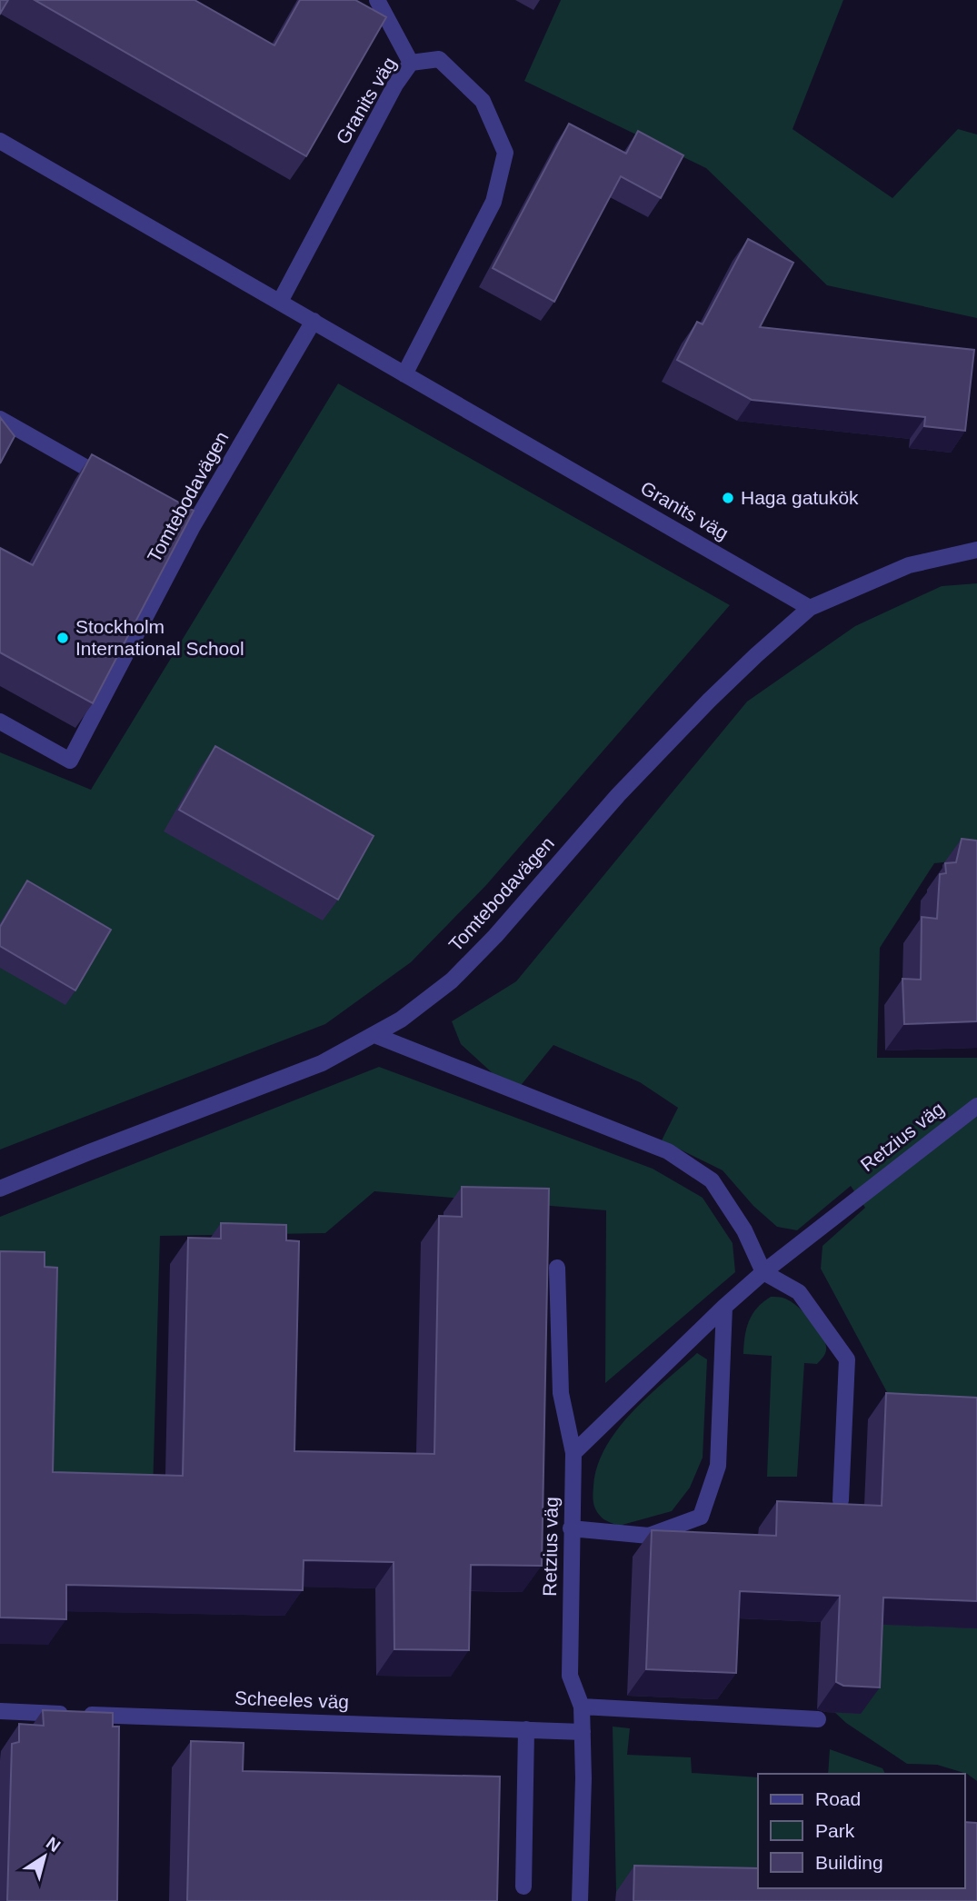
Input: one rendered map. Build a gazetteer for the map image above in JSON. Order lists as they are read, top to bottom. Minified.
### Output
{"streets":{"street":["Granits väg","Tomtebodavägen","Retzius väg","Scheeles väg"]},"crossings":[["Granits väg","Tomtebodavägen"],["Retzius väg","Scheeles väg"]],"places":["Haga gatukök","Stockholm International School"],"legend":["Road","Park","Building"],"north":"top right"}
